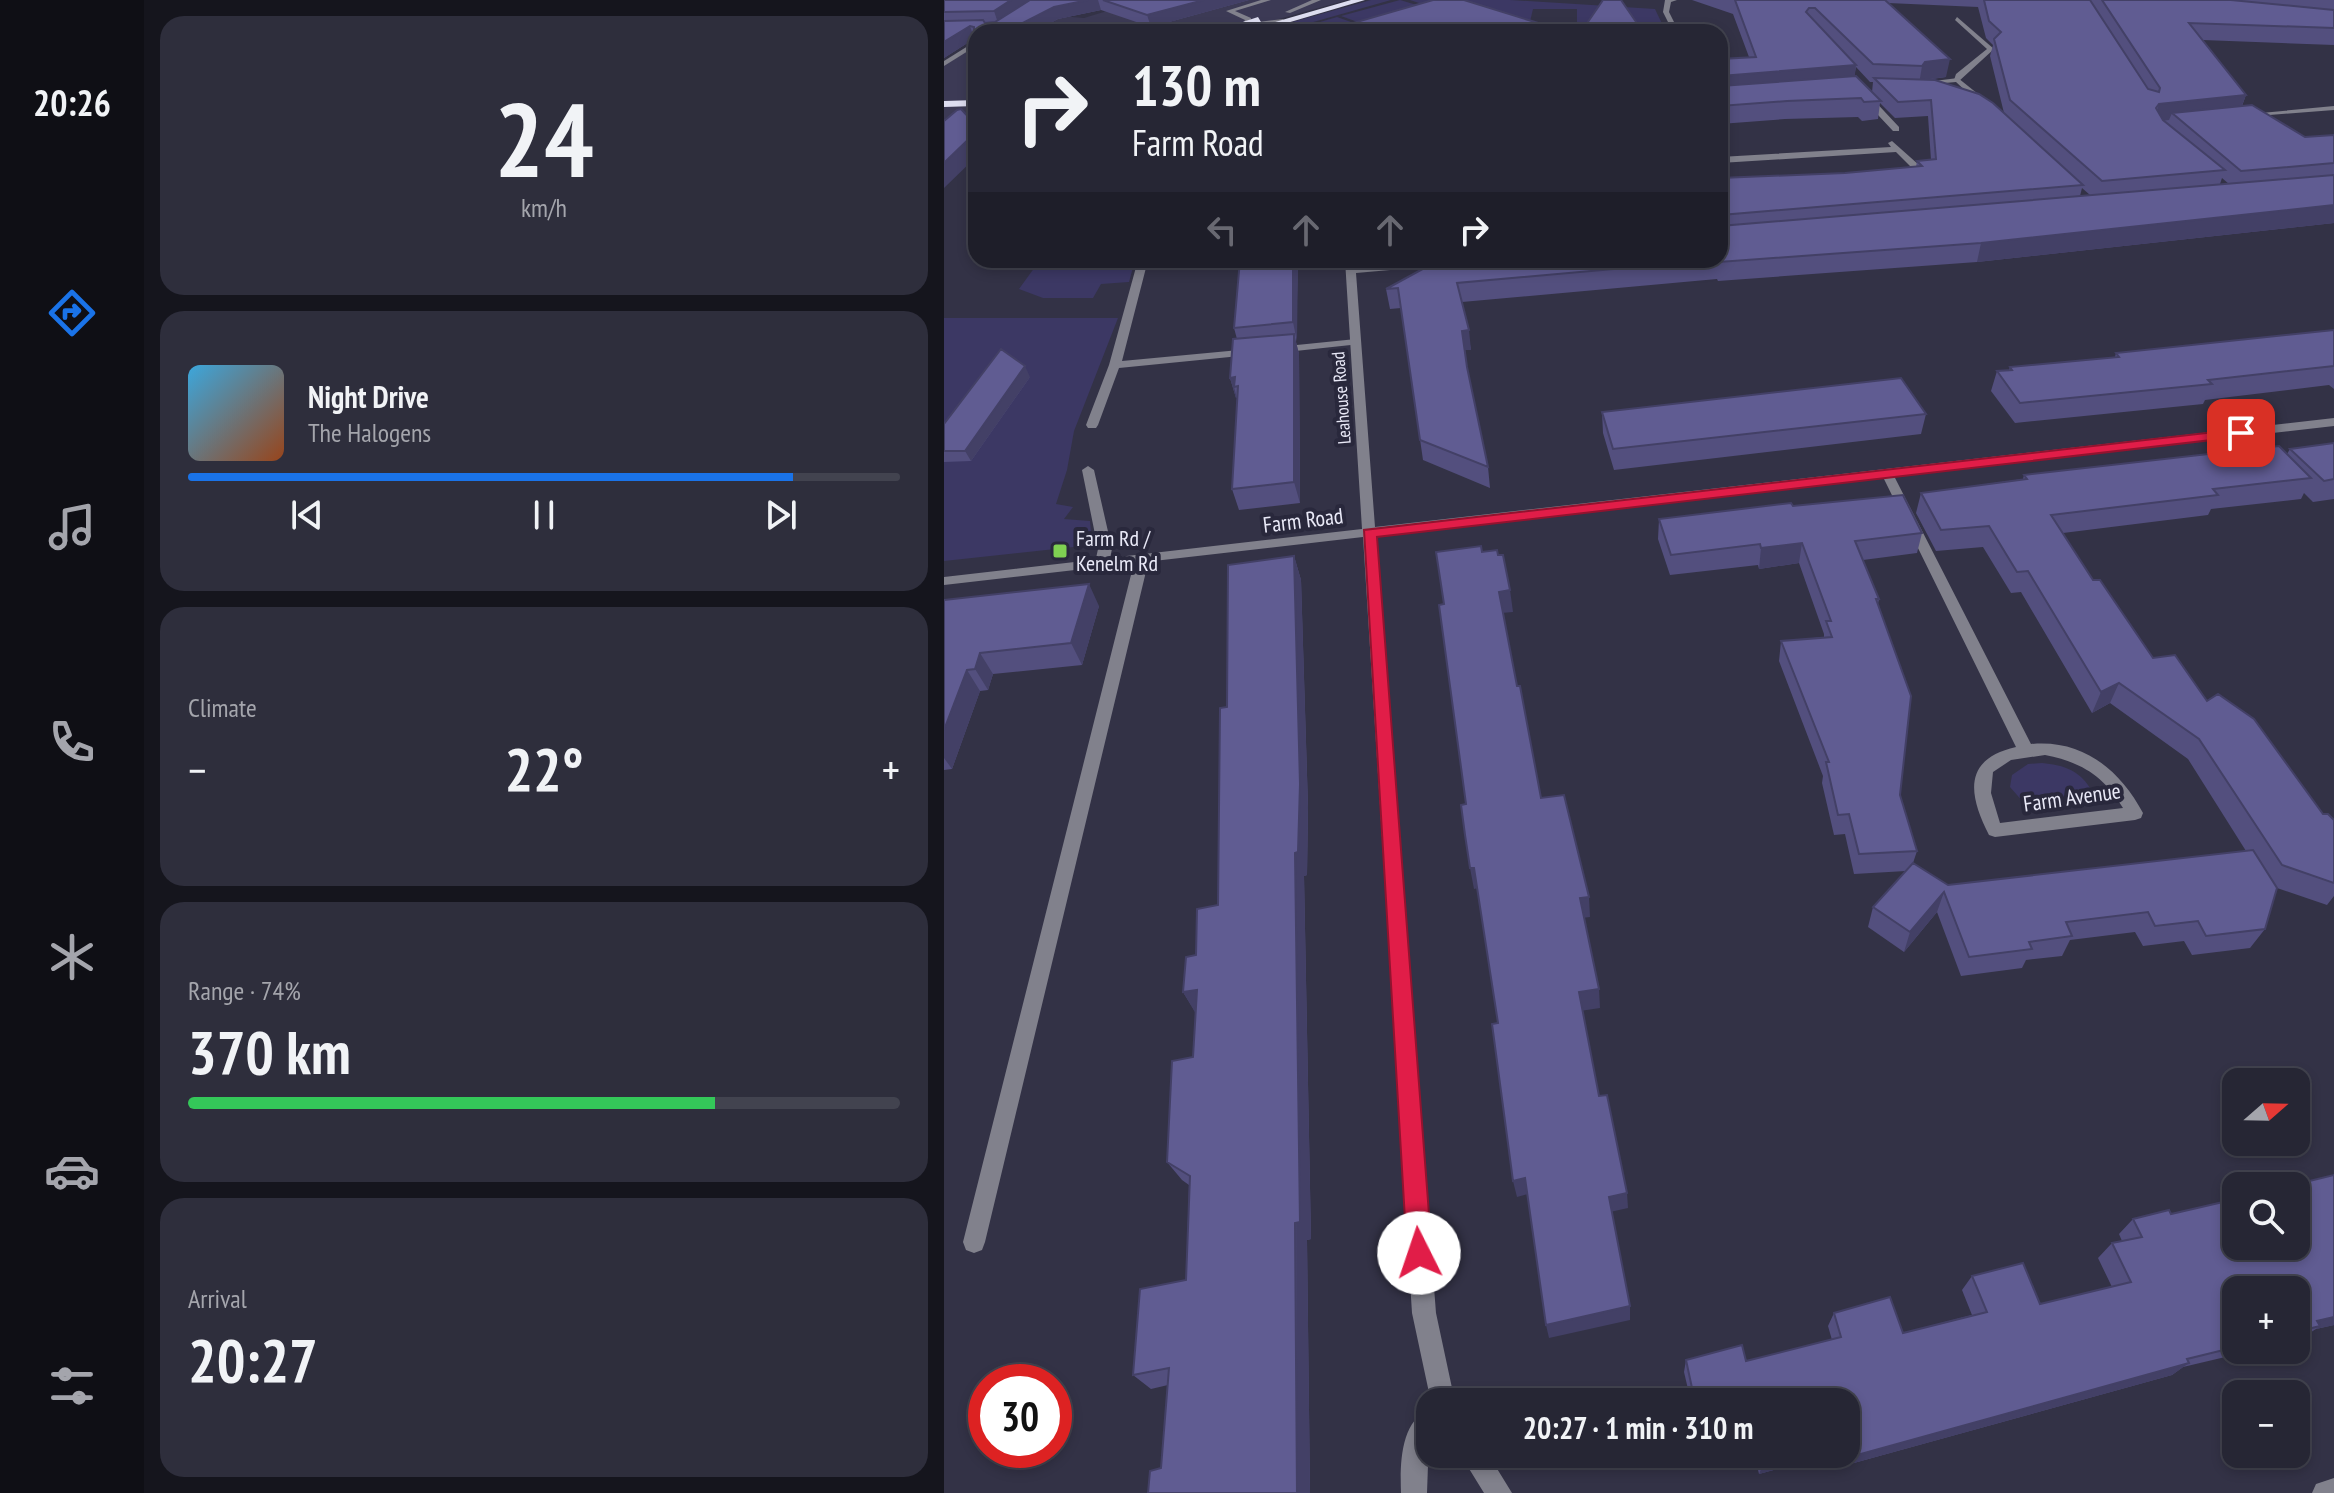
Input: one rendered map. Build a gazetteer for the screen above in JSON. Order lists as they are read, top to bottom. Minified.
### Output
{"streets":{"street":["Leahouse Road","Farm Road","Farm Avenue"]},"crossings":[["Leahouse Road","Farm Road"]],"places":{"transit":["Farm Rd / Kenelm Rd"]},"north":"right","page":{"tabs":"20:26","tile":[["24","km/h"],"Climate",["Range · 74%","370 km"],["Arrival","20:27"]],"turn":["130 m","Farm Road"],"song":["Night Drive","The Halogens"],"heat":["−","22°","+"],"map_buttons":["+","−"],"limit":"30","trip":"20:27 · 1 min · 310 m"}}
